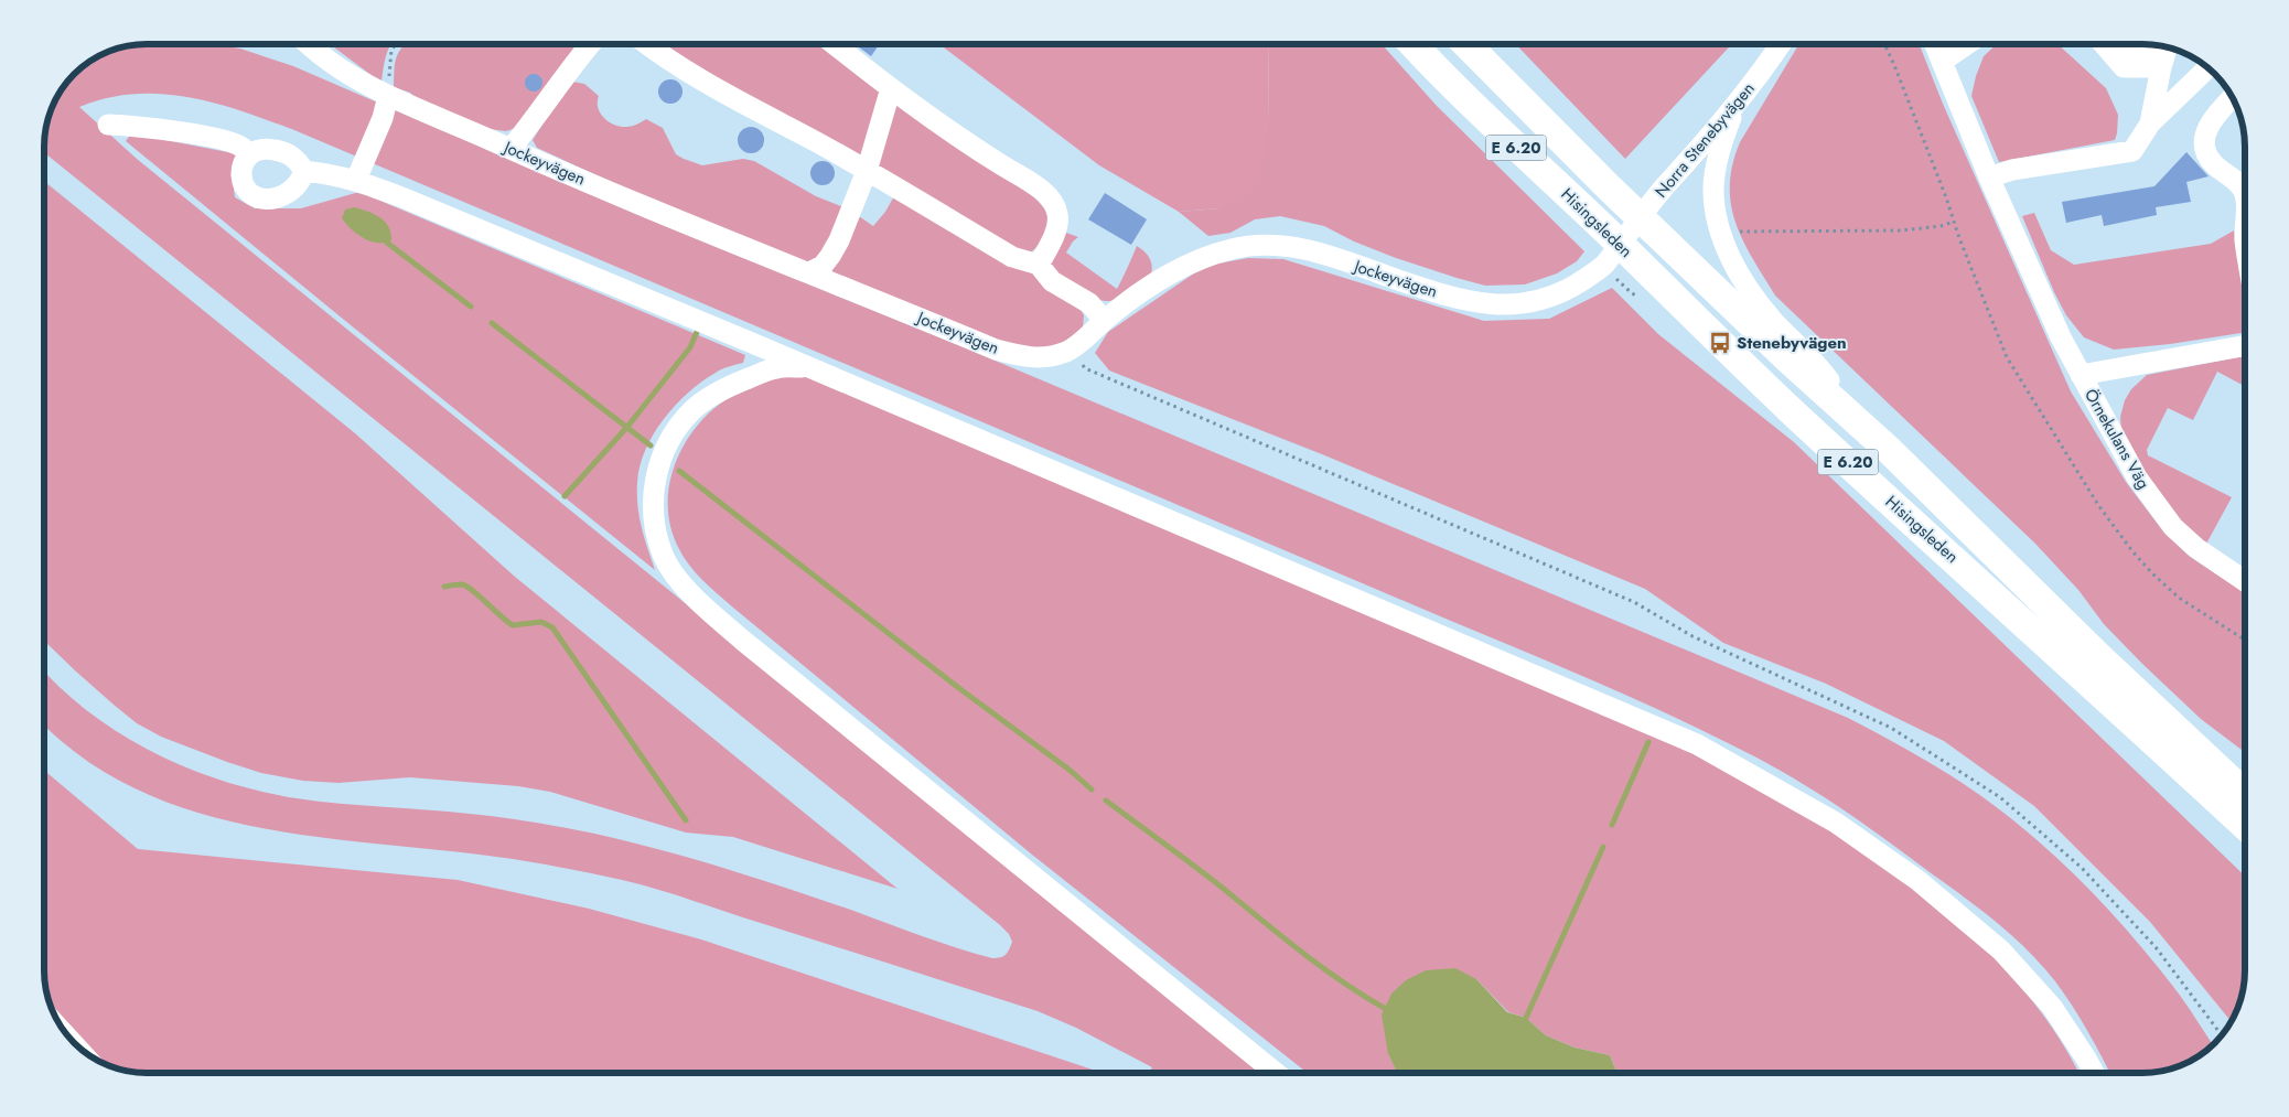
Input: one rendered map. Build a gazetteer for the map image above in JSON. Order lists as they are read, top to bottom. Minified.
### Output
{"streets":{"highway":["E 6.20","Hisingsleden"],"street":["Norra Stenebyvägen","Jockeyvägen","Örnekulans Väg"]},"crossings":[["Norra Stenebyvägen","Jockeyvägen"],["Norra Stenebyvägen","Hisingsleden"],["Jockeyvägen","Hisingsleden"]],"places":{"bus stop":["Stenebyvägen"]}}
